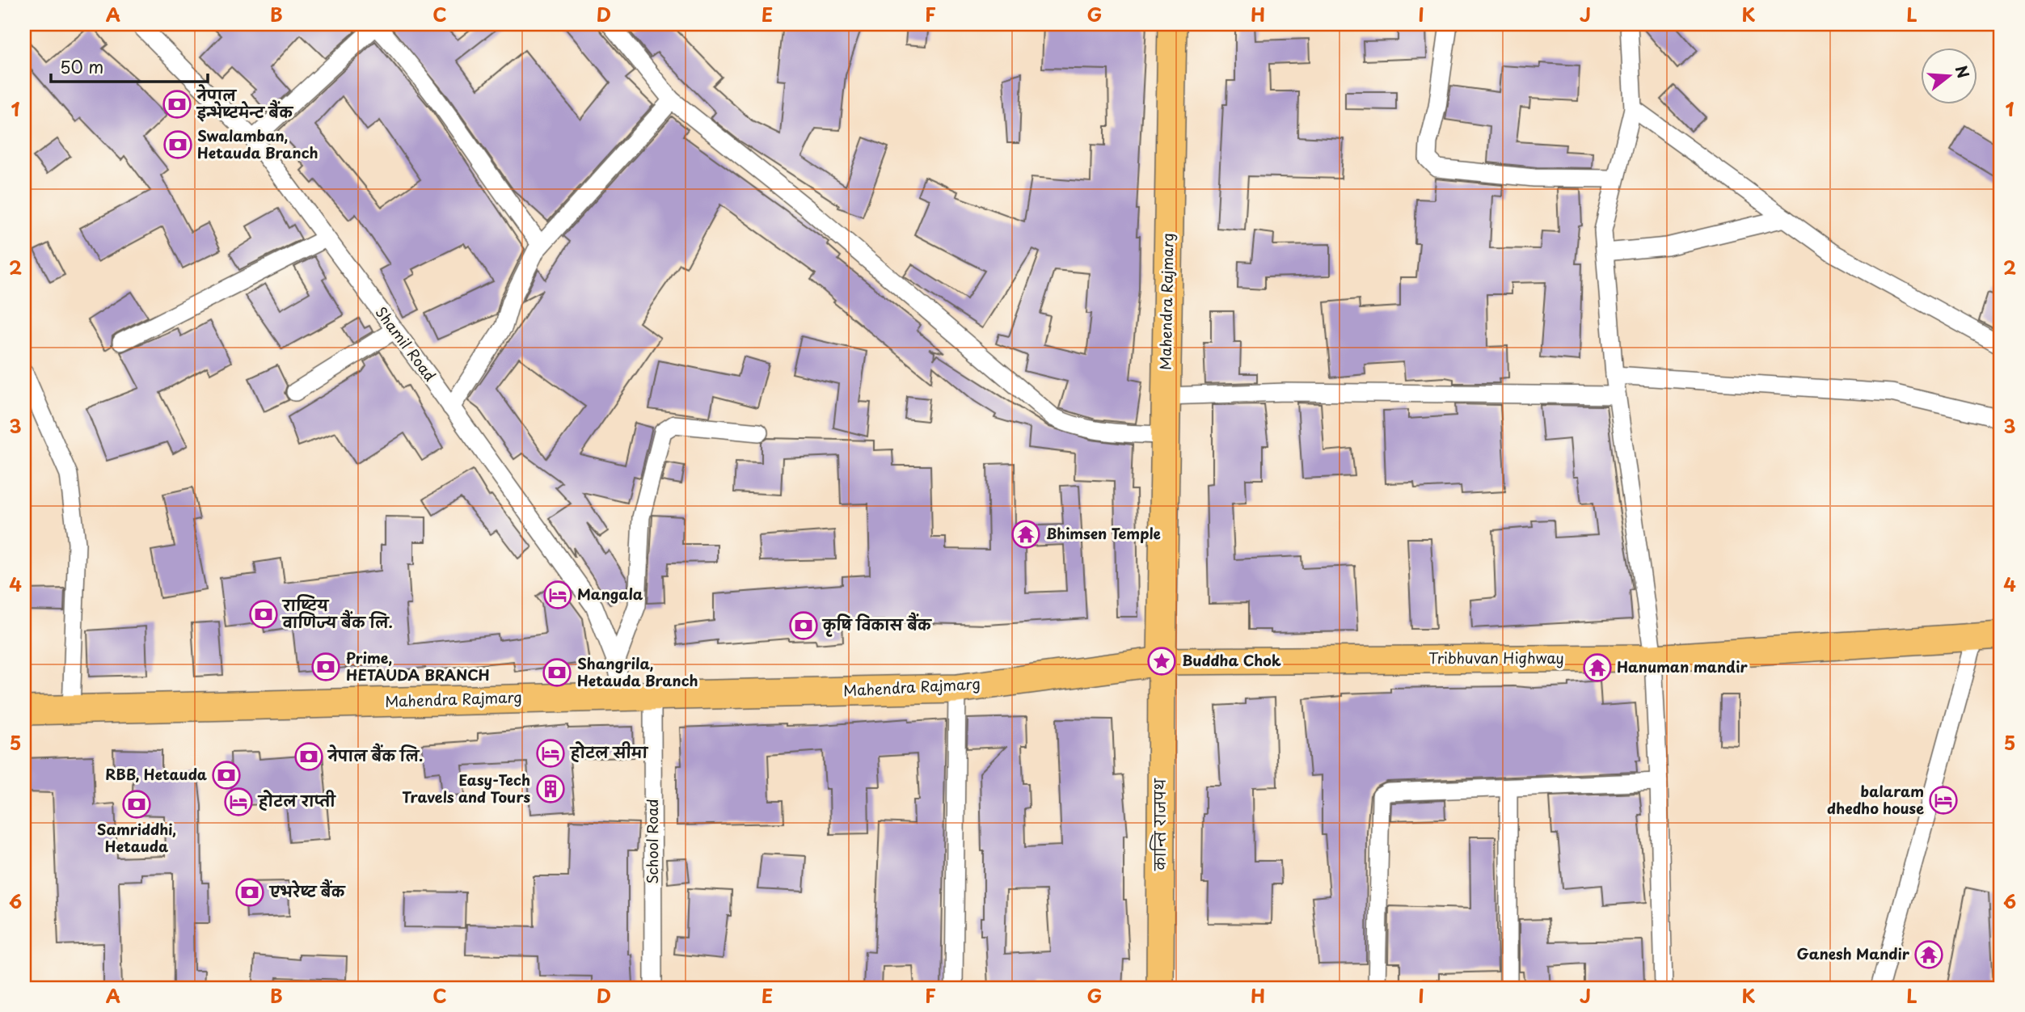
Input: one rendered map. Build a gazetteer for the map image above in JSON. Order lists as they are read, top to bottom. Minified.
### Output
{"streets":{"highway":["Mahendra Rajmarg"],"main road":["Tribhuvan Highway","कान्ति राजपथ"],"street":["Shamil Road","School Road"]},"crossings":[["Mahendra Rajmarg","Shamil Road"],["Mahendra Rajmarg","Tribhuvan Highway"],["Mahendra Rajmarg","कान्ति राजपथ"],["Mahendra Rajmarg","School Road"],["Tribhuvan Highway","कान्ति राजपथ"]],"places":{"bank":["नेपाल इन्भेष्टमेन्ट बैंक","Swalamban, Hetauda Branch","राष्ट्रिय वाणिज्य बैंक लि.","कृषि विकास बैंक","Prime, HETAUDA BRANCH","Shangrila, Hetauda Branch","नेपाल बैंक लि.","RBB, Hetauda","Samriddhi, Hetauda","एभरेष्ट बैंक"],"temple":["Bhimsen Temple","Hanuman mandir","Ganesh Mandir"],"hotel":["Mangala","होटल सीमा","balaram dhedho house","होटल राप्ती"],"place":["Buddha Chok"],"building":["Easy-Tech Travels and Tours"]},"scale_bar":"50 m","north":"right","grid":{"columns":["A","B","C","D","E","F","G","H","I","J","K","L"],"rows":["1","2","3","4","5","6"]}}
